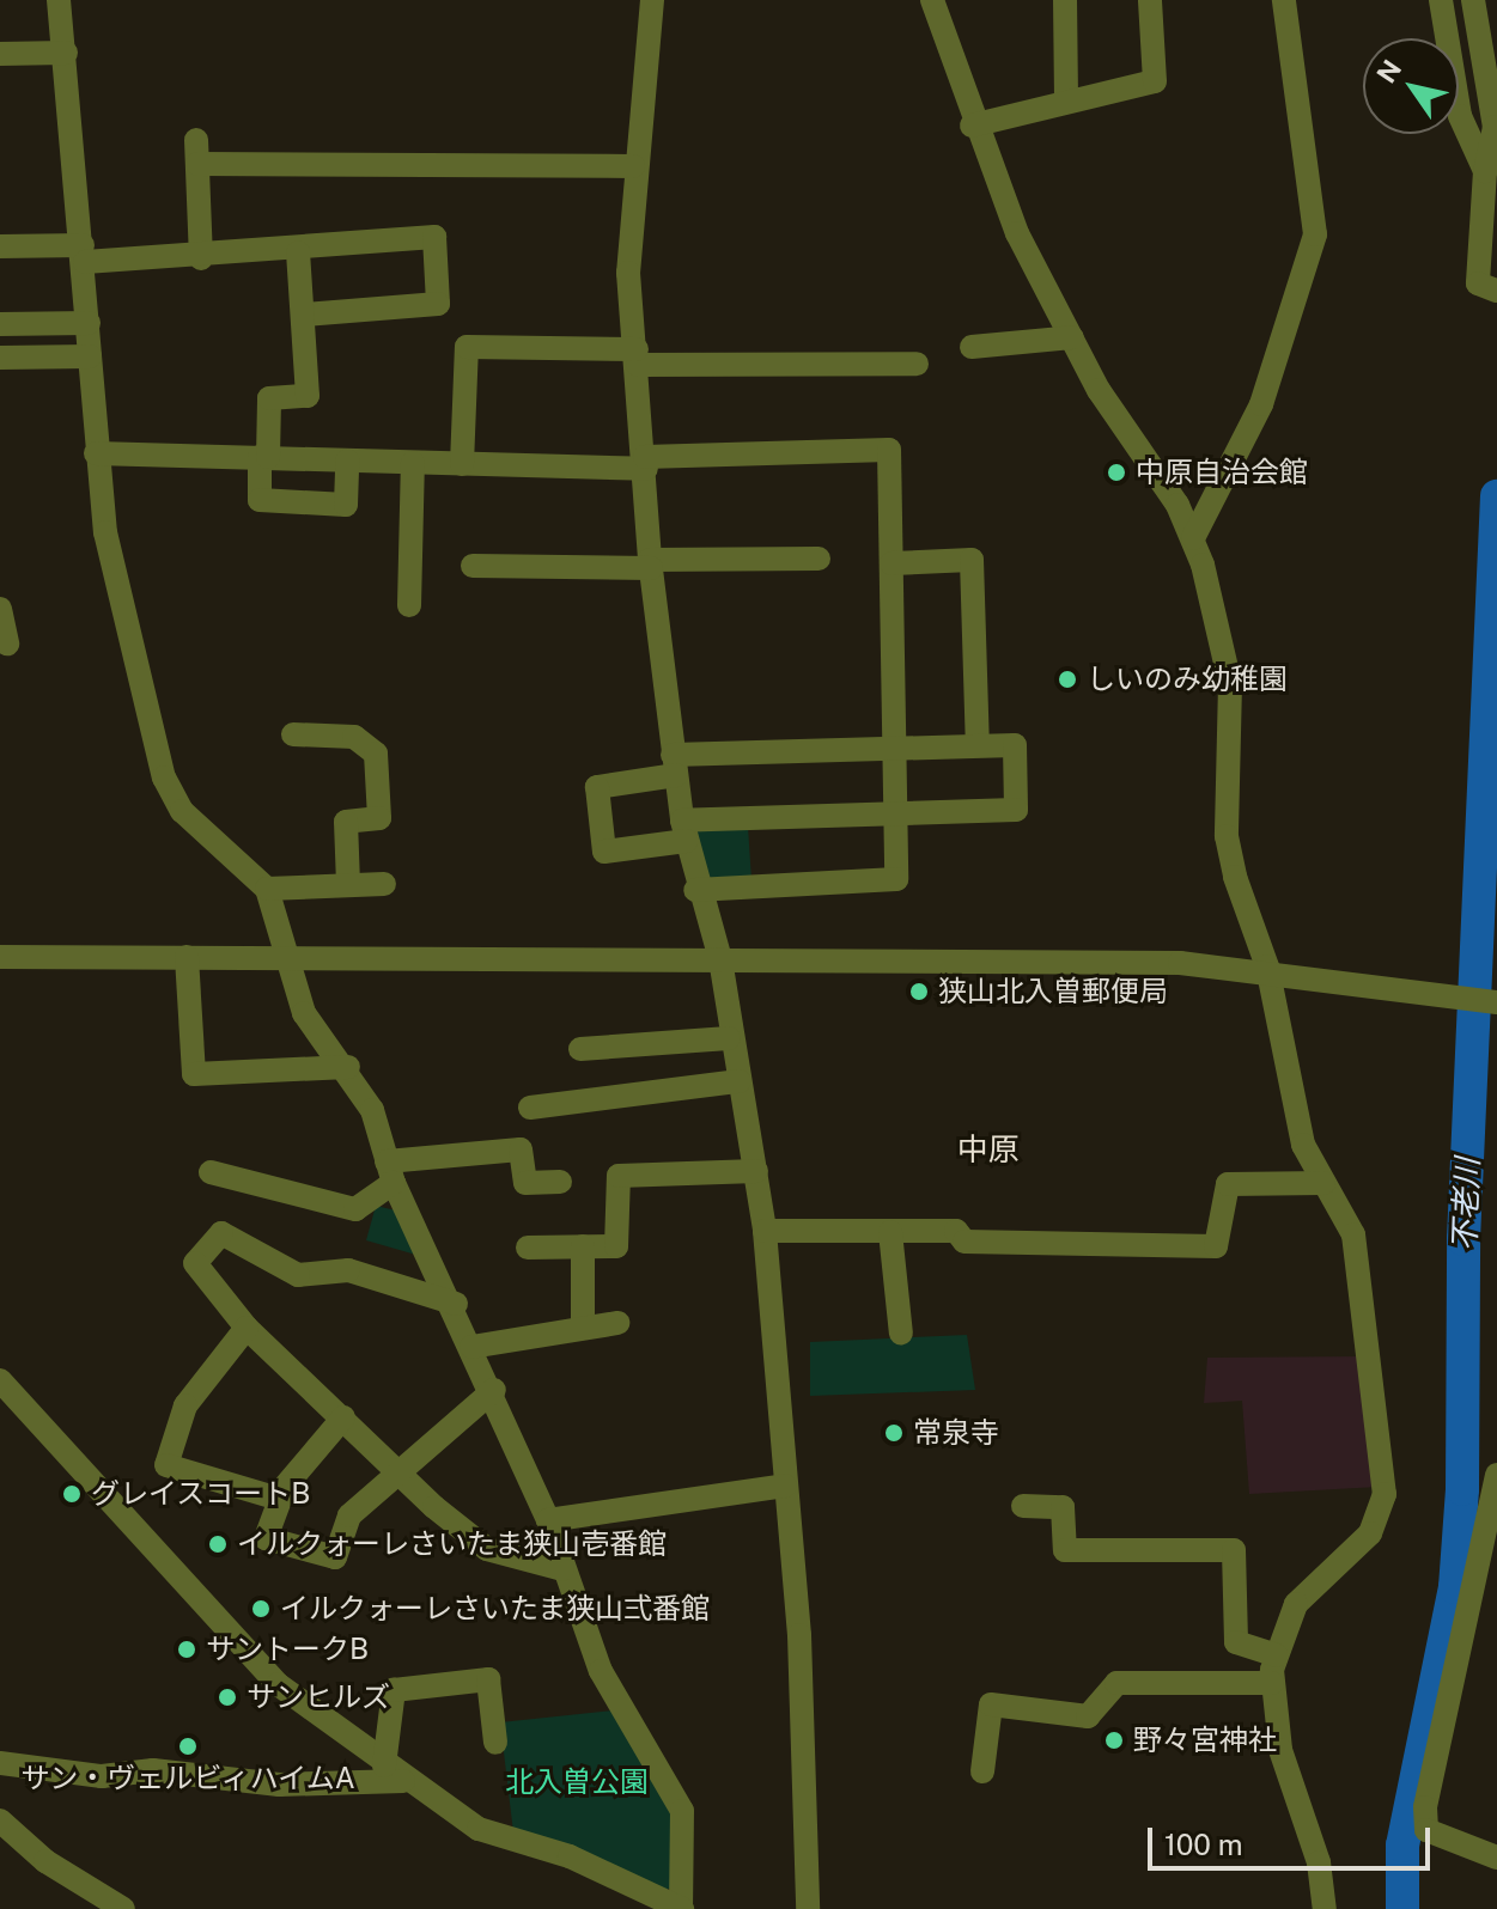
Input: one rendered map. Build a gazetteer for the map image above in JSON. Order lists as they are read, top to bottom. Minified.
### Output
{"districts":["中原"],"water":["不老川"],"parks":["北入曽公園"],"places":["中原自治会館","しいのみ幼稚園","狭山北入曽郵便局","常泉寺","グレイスコートB","イルクォーレさいたま狭山壱番館","イルクォーレさいたま狭山弍番館","サントークB","サンヒルズ","野々宮神社","サン・ヴェルビィハイムA"],"scale_bar":"100 m","north":"top left"}
